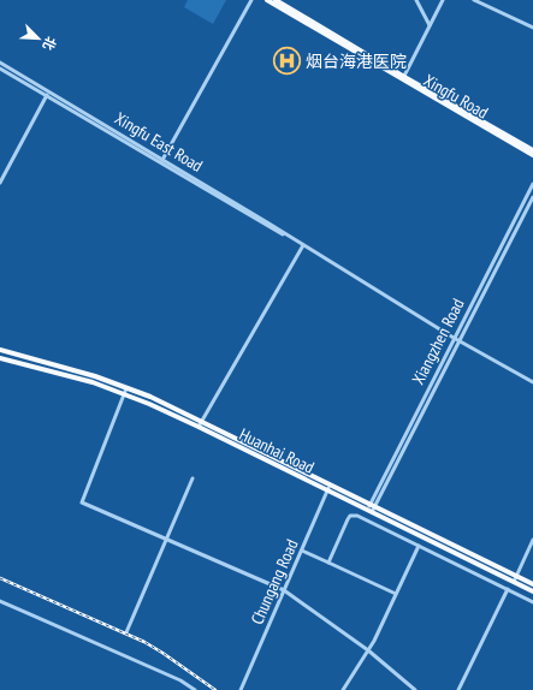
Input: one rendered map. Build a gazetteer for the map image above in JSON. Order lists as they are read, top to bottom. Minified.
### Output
{"streets":{"main road":["Xingfu Road","Huanhai Road"],"street":["Xingfu East Road","Xiangzhen Road","Chungang Road"]},"crossings":[["Xingfu East Road","Xiangzhen Road"],["Xiangzhen Road","Huanhai Road"],["Huanhai Road","Chungang Road"]],"places":{"hospital":["烟台海港医院"]},"north":"bottom right"}
